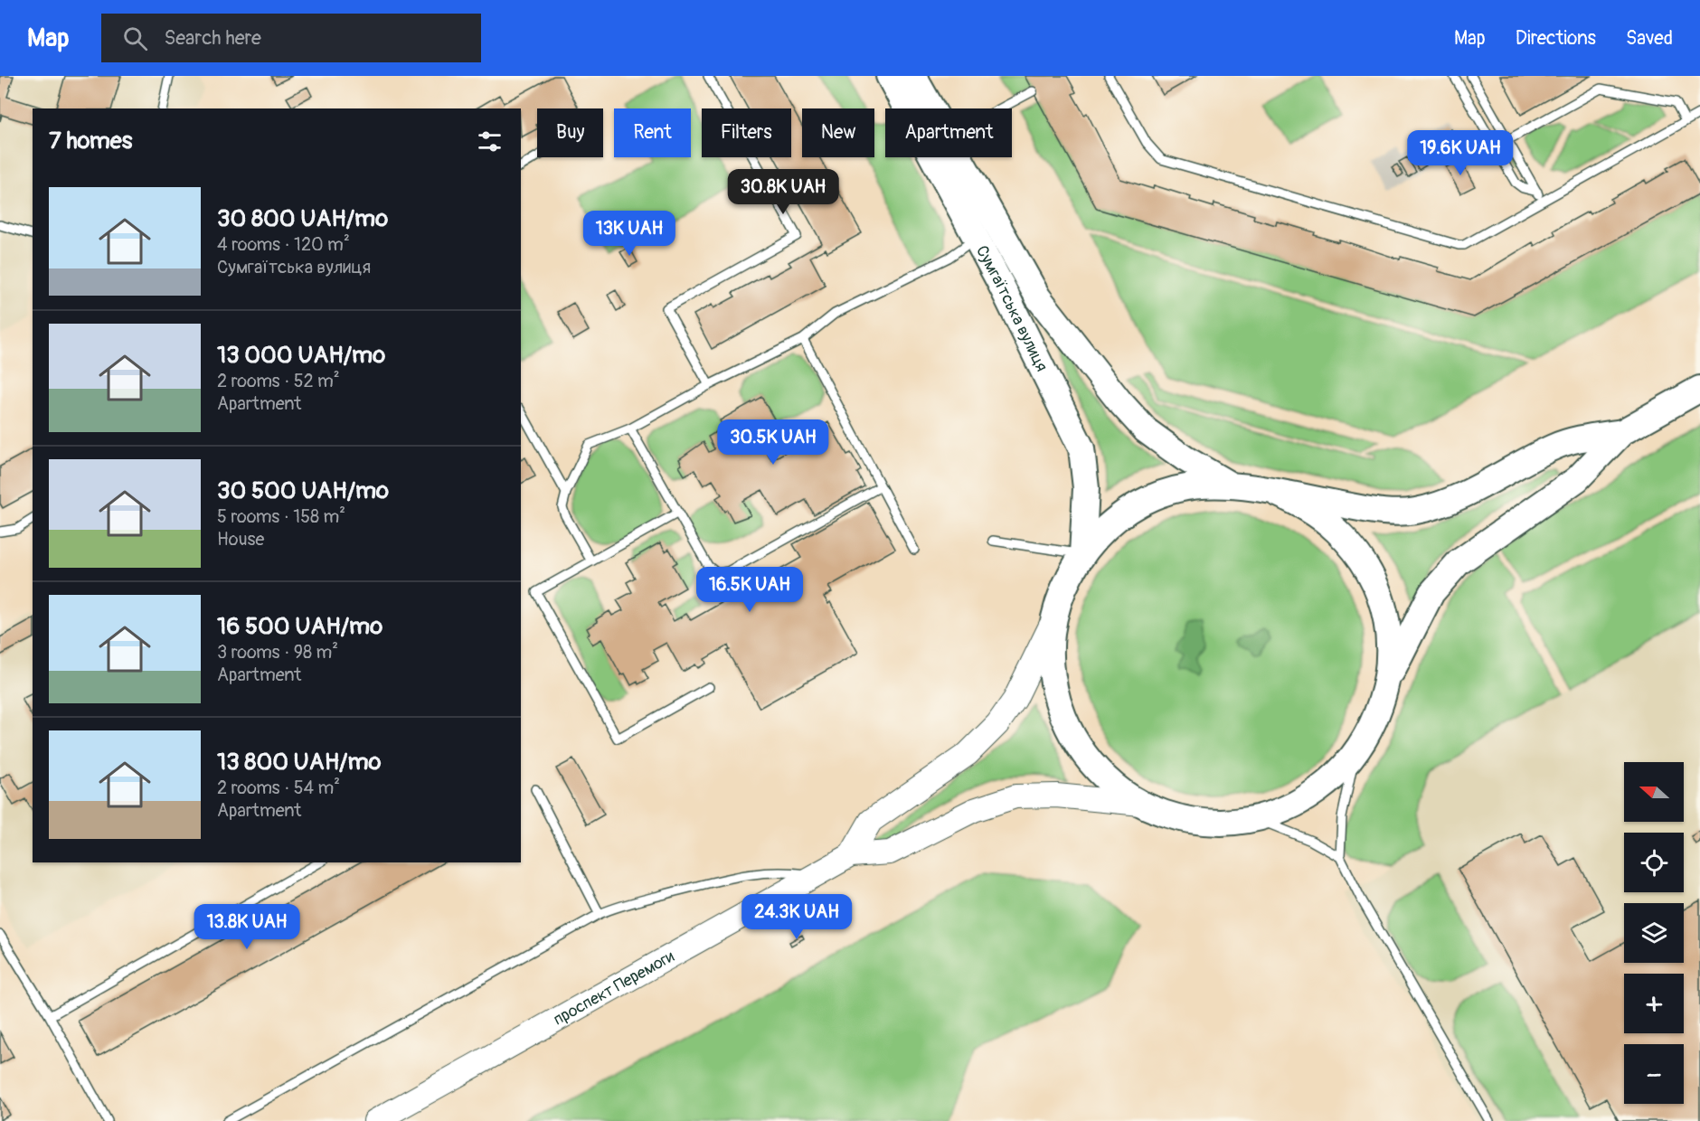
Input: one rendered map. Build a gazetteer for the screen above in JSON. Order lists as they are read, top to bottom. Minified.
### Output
{"streets":{"main road":["Сумгаїтська вулиця","проспект Перемоги"]},"north":"left","page":{"header":"Map","search":"Search here","nav":["Map","Directions","Saved"],"chip":["Buy","Rent","Filters","New","Apartment"],"heading":"7 homes","price":["19.6K UAH","30.8K UAH","13K UAH","30.5K UAH","16.5K UAH","24.3K UAH","13.8K UAH"],"list":[{"name":"30 800 UAH/mo","note":"4 rooms · 120 m² · Сумгаїтська вулиця"},{"name":"13 000 UAH/mo","note":"2 rooms · 52 m² · Apartment"},{"name":"30 500 UAH/mo","note":"5 rooms · 158 m² · House"},{"name":"16 500 UAH/mo","note":"3 rooms · 98 m² · Apartment"},{"name":"13 800 UAH/mo","note":"2 rooms · 54 m² · Apartment"}],"map_buttons":["+","−"]}}
